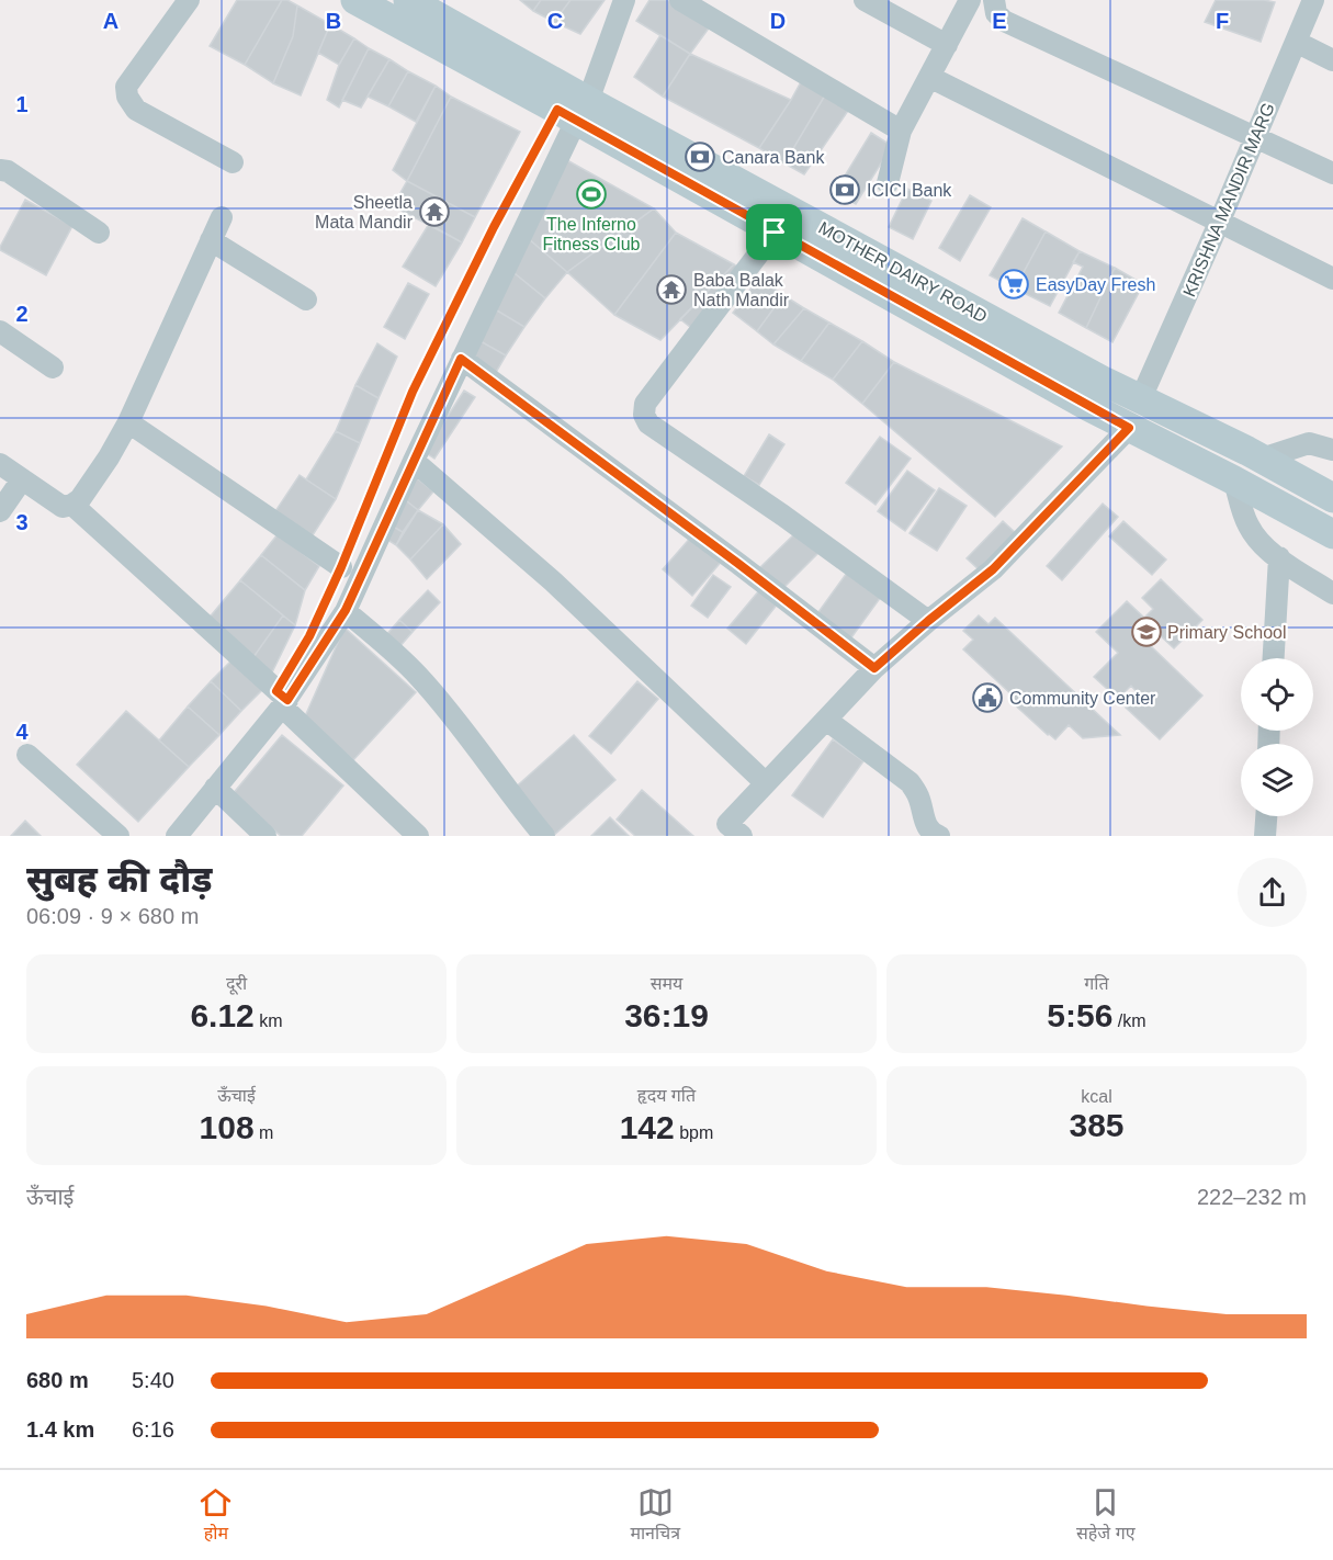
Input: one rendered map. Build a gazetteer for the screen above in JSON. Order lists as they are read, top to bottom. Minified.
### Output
{"streets":{"main road":["MOTHER DAIRY ROAD"],"street":["KRISHNA MANDIR MARG"]},"crossings":[["KRISHNA MANDIR MARG","MOTHER DAIRY ROAD"]],"places":{"bank":["Canara Bank","ICICI Bank"],"sports":["The Inferno Fitness Club"],"temple":["Sheetla Mata Mandir","Baba Balak Nath Mandir"],"supermarket":["EasyDay Fresh"],"school or university":["Primary School"],"public building":["Community Center"]},"page":{"heading":["सुबह की दौड़","06:09 · 9 × 680 m"],"stats":[["दूरी","6.12 km"],["समय","36:19"],["गति","5:56 /km"],["ऊँचाई","108 m"],["हृदय गति","142 bpm"],["kcal","385"]],"chart":["ऊँचाई","222–232 m"],"list":[{"name":"680 m","note":"5:40"},{"name":"1.4 km","note":"6:16"}],"tabs":["होम","मानचित्र","सहेजे गए"]},"grid":{"columns":["A","B","C","D","E","F"],"rows":["1","2","3","4"]}}
